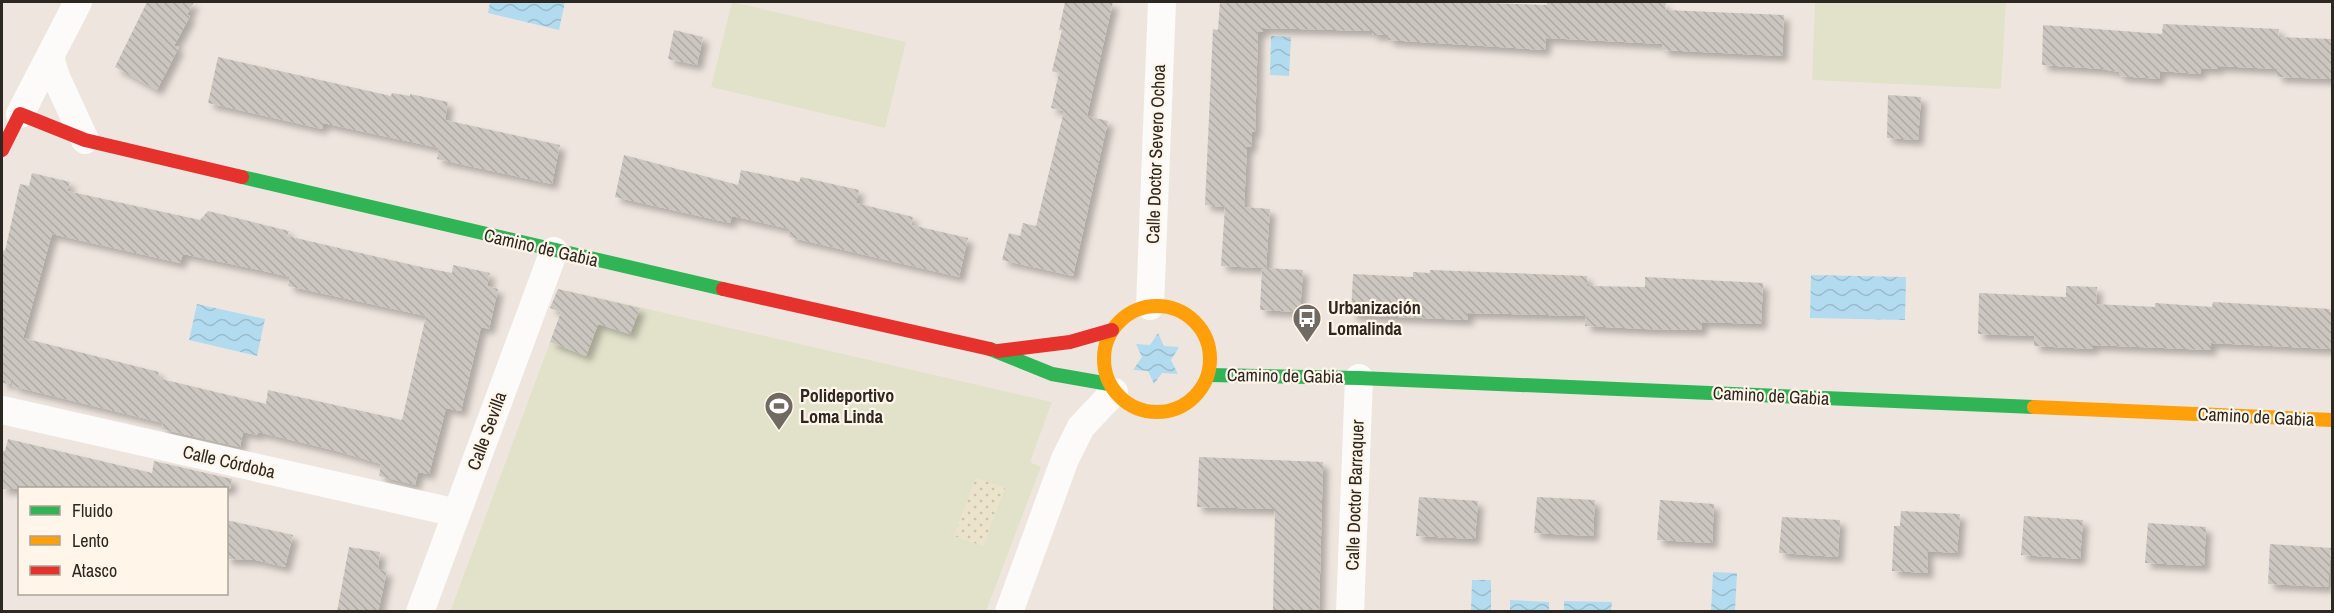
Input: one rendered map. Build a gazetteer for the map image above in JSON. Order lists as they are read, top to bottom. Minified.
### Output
{"streets":{"street":["Calle Doctor Severo Ochoa","Camino de Gabia","Calle Sevilla","Calle Córdoba","Calle Doctor Barraquer"]},"crossings":[["Calle Doctor Severo Ochoa","Camino de Gabia"],["Camino de Gabia","Calle Sevilla"],["Camino de Gabia","Calle Doctor Barraquer"],["Calle Sevilla","Calle Córdoba"]],"places":{"bus stop":["Urbanización Lomalinda"],"sports":["Polideportivo Loma Linda"]},"legend":["Fluido","Lento","Atasco"]}
